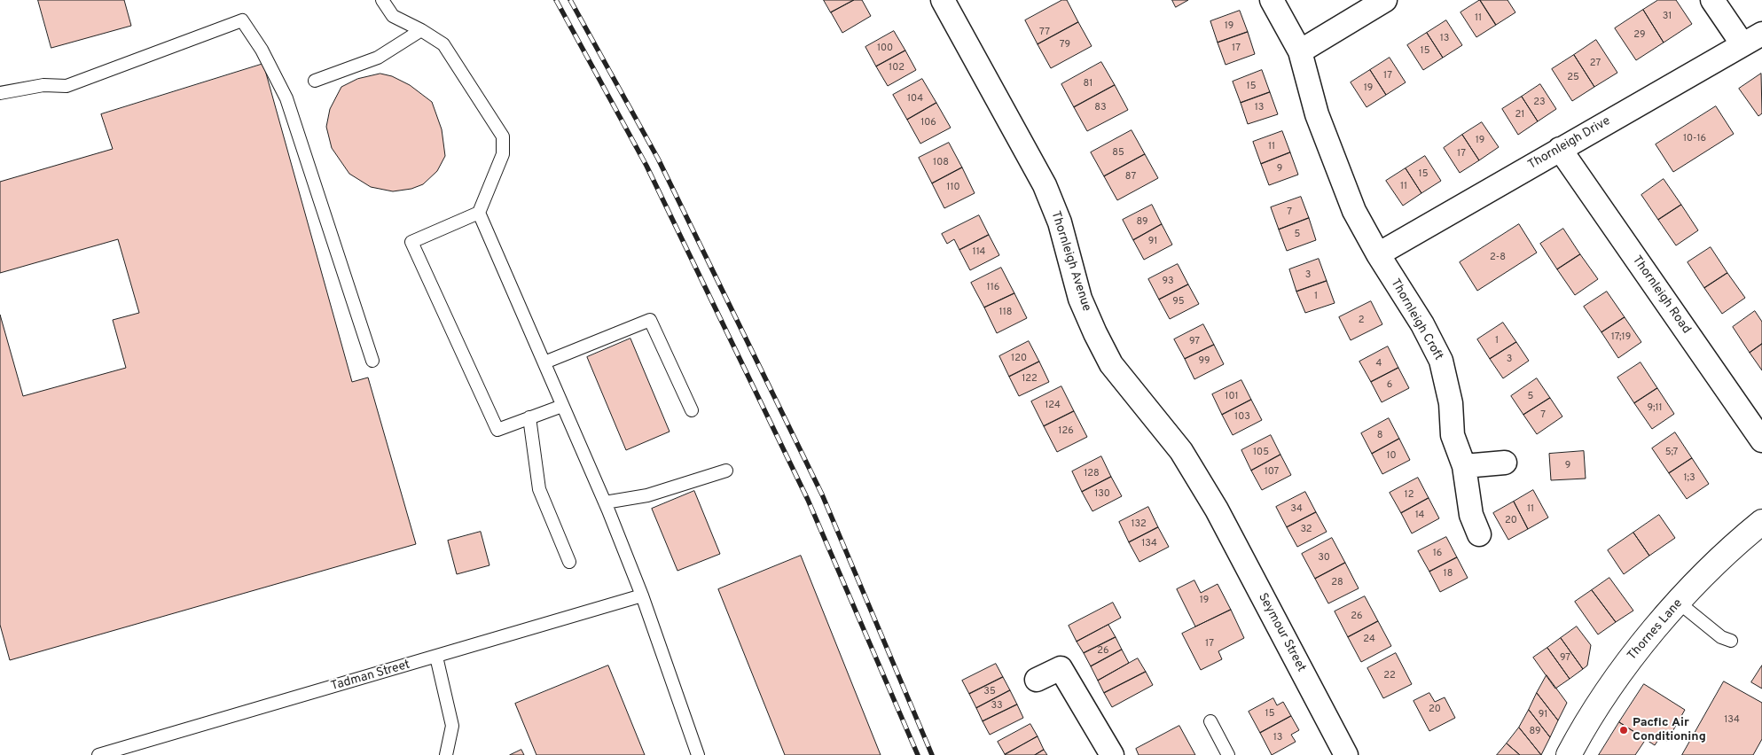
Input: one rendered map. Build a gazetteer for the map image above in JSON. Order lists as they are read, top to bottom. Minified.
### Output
{"streets":{"street":["Thornleigh Drive","Thornleigh Avenue","Thornleigh Road","Thornleigh Croft","Thornes Lane","Seymour Street"],"lane":["Tadman Street"]},"crossings":[["Thornleigh Drive","Thornleigh Road"],["Thornleigh Drive","Thornleigh Croft"],["Thornleigh Avenue","Seymour Street"]],"places":["Pacfic Air Conditioning"],"house_numbers":["31","11","19","77","29","13","79","100","17","15","27","102","17","25","81","15","19","104","23","83","13","21","106","10-16","19","11","85","17","108","9","15","87","11","110","7","89","5","91","114","2-8","3","93","116","1","95","118","2","17;19","1","97","120","3","99","4","122","6","101","5","124","9;11","7","103","126","8","105","5;7","10","9","107","128","1;3","130","12","34","11","14","20","132","32","134","16","30","18","28","19","26","24","17","26","97","22","35","33","20","15","91","134","89","13"]}
